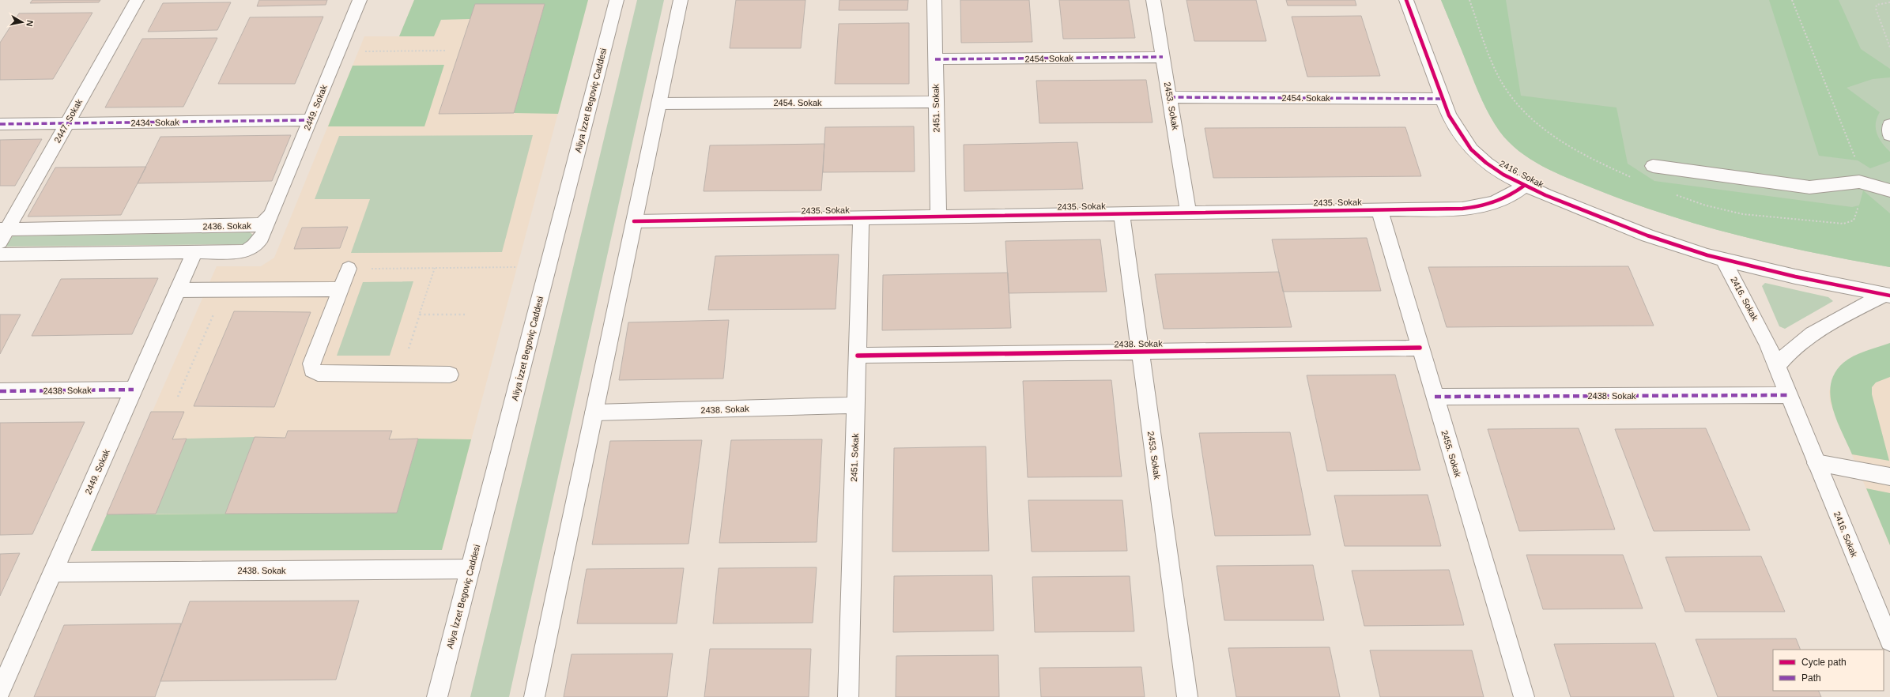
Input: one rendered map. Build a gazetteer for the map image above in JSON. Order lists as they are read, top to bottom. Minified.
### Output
{"streets":{"street":["2454. Sokak","Aliya İzzet Begoviç Caddesi","2453. Sokak","2449. Sokak","2451. Sokak","2447. Sokak","2434. Sokak","2416. Sokak","2435. Sokak","2436. Sokak","2438. Sokak","2455. Sokak"]},"crossings":[["2454. Sokak","2453. Sokak"],["2454. Sokak","2451. Sokak"],["2454. Sokak","2416. Sokak"],["Aliya İzzet Begoviç Caddesi","2438. Sokak"],["2453. Sokak","2435. Sokak"],["2453. Sokak","2438. Sokak"],["2449. Sokak","2434. Sokak"],["2449. Sokak","2436. Sokak"],["2449. Sokak","2438. Sokak"],["2451. Sokak","2435. Sokak"],["2451. Sokak","2438. Sokak"],["2447. Sokak","2434. Sokak"],["2447. Sokak","2436. Sokak"],["2416. Sokak","2435. Sokak"],["2416. Sokak","2438. Sokak"],["2435. Sokak","2455. Sokak"],["2438. Sokak","2455. Sokak"]],"legend":["Cycle path","Path"],"north":"right"}
